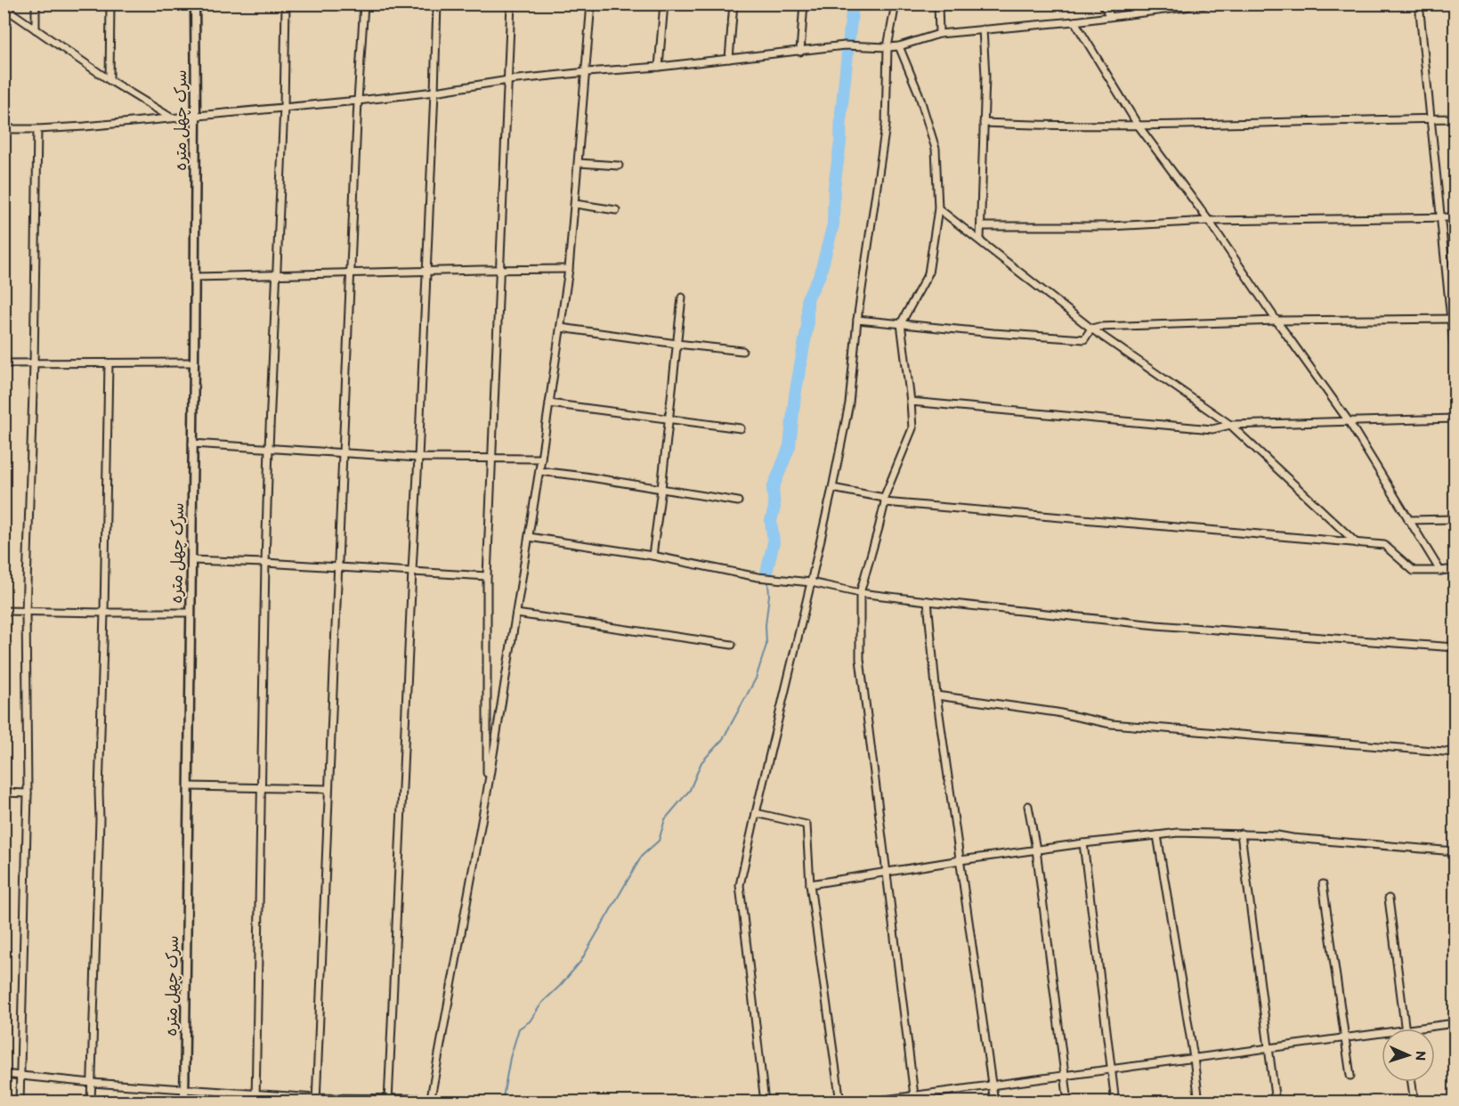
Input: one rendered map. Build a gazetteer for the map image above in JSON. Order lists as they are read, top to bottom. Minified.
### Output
{"streets":{"street":["سرک چهل متره"]},"north":"right"}
